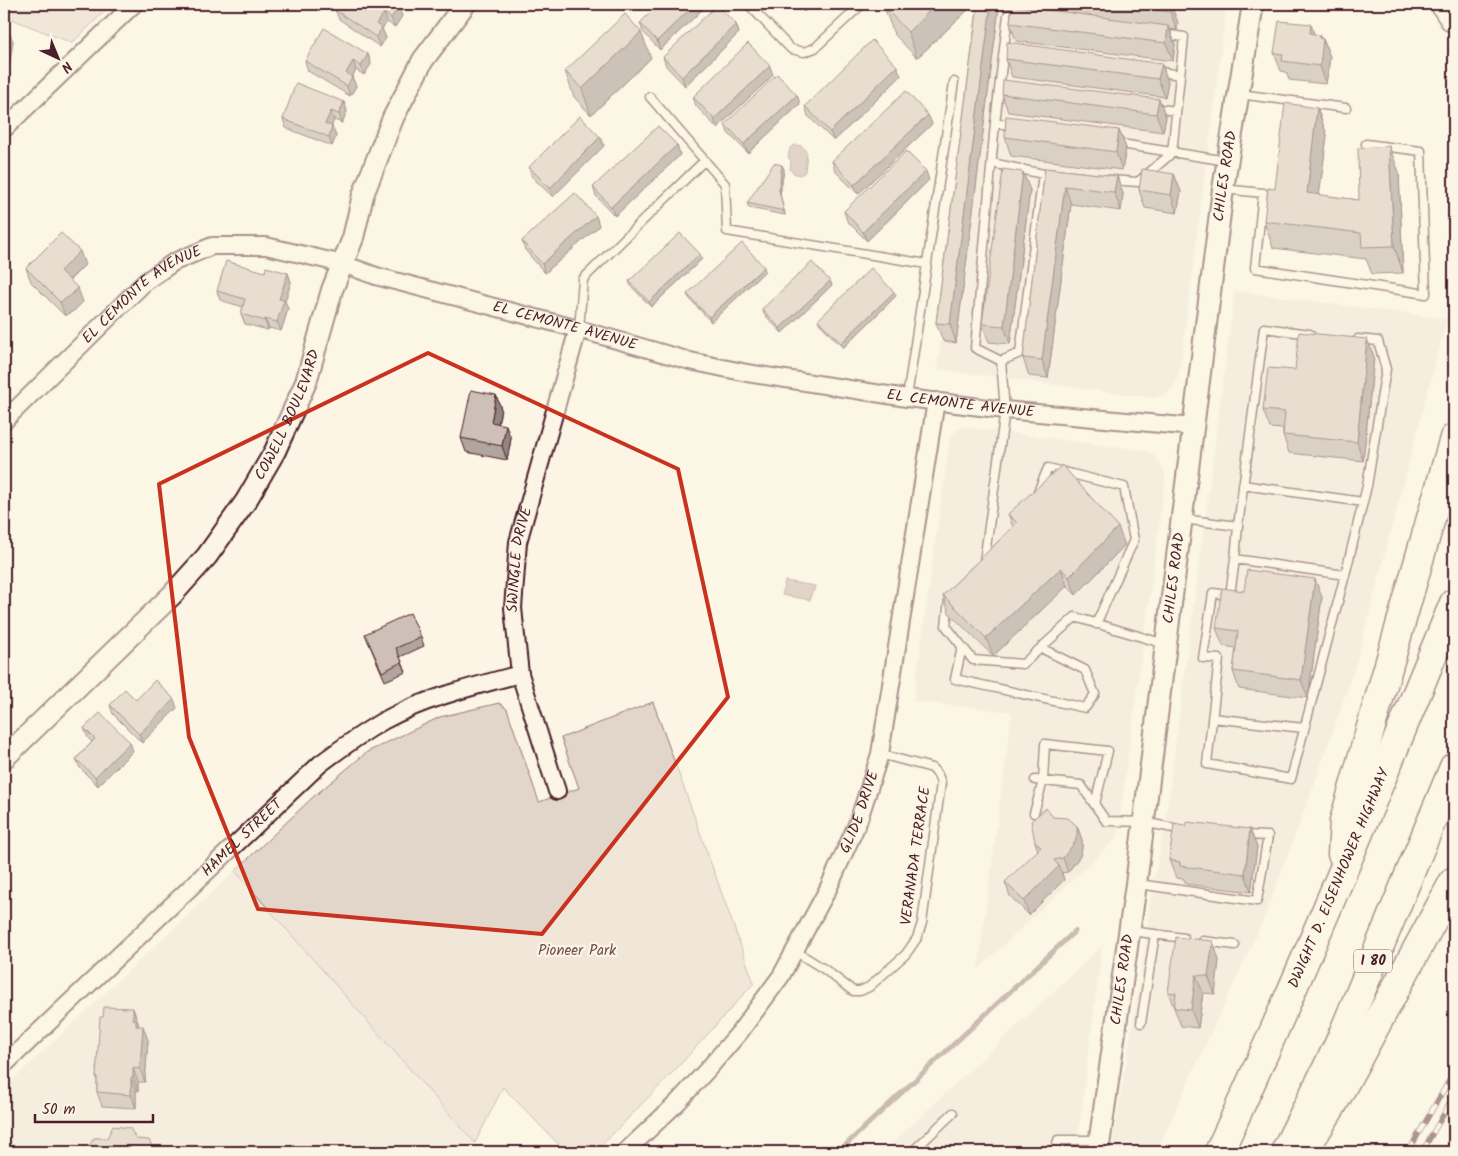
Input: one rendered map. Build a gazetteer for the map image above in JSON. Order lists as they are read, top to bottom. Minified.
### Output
{"streets":{"highway":["DWIGHT D. EISENHOWER HIGHWAY","I 80"],"street":["CHILES ROAD","EL CEMONTE AVENUE","COWELL BOULEVARD","SWINGLE DRIVE","GLIDE DRIVE","HAMEL STREET"],"lane":["VERANADA TERRACE"]},"crossings":[["CHILES ROAD","EL CEMONTE AVENUE"],["EL CEMONTE AVENUE","COWELL BOULEVARD"],["EL CEMONTE AVENUE","SWINGLE DRIVE"],["EL CEMONTE AVENUE","GLIDE DRIVE"],["SWINGLE DRIVE","HAMEL STREET"],["GLIDE DRIVE","VERANADA TERRACE"]],"parks":["Pioneer Park"],"scale_bar":"50 m","north":"bottom right"}
